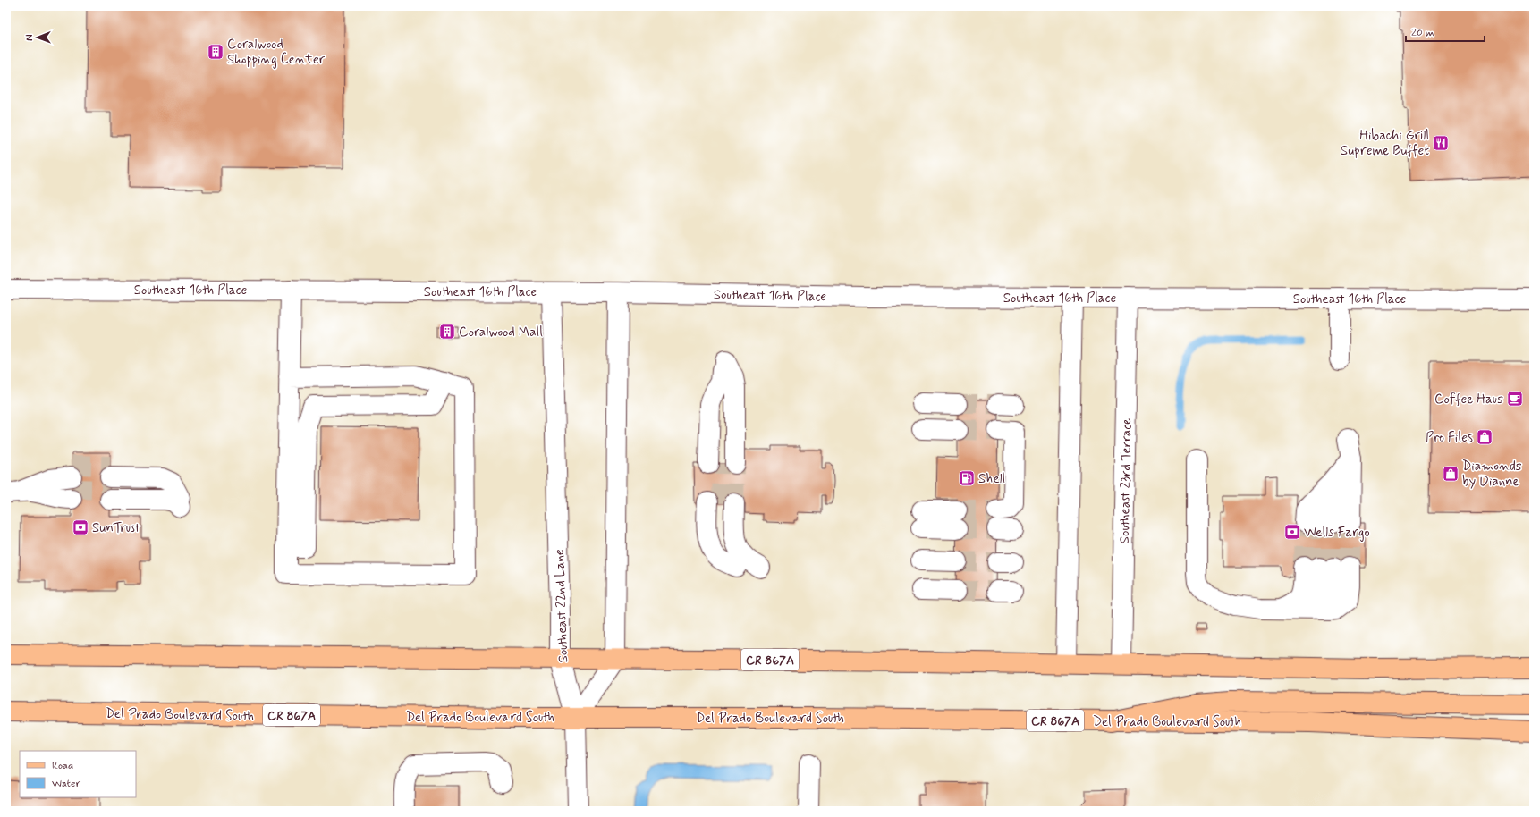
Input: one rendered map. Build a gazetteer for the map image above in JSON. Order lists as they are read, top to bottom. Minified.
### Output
{"streets":{"main road":["CR 867A","Del Prado Boulevard South"],"street":["Southeast 16th Place","Southeast 23rd Terrace","Southeast 22nd Lane"]},"crossings":[["Southeast 16th Place","Southeast 23rd Terrace"],["Southeast 16th Place","Southeast 22nd Lane"],["Southeast 23rd Terrace","CR 867A"],["Southeast 22nd Lane","CR 867A"],["Southeast 22nd Lane","Del Prado Boulevard South"]],"places":{"building":["Coralwood Shopping Center","Coralwood Mall"],"restaurant":["Hibachi Grill Supreme Buffet"],"cafe":["Coffee Haus"],"shop":["Pro Files","Diamonds by Dianne"],"fuel station":["Shell"],"bank":["SunTrust","Wells Fargo"]},"legend":["Road","Water"],"scale_bar":"20 m","north":"left"}
